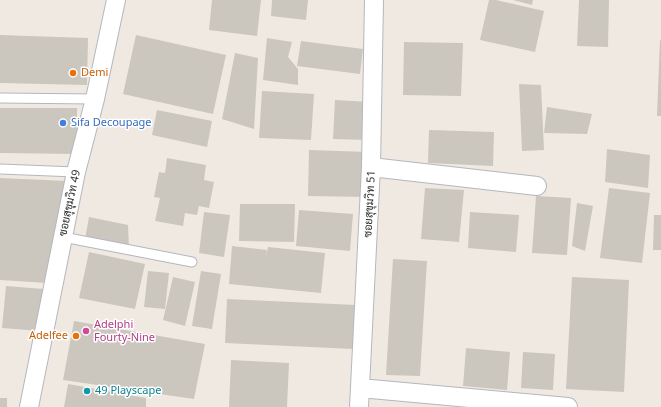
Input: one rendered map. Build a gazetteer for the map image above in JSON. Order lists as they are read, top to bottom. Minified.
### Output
{"streets":{"street":["ซอยสุขุมวิท 49","ซอยสุขุมวิท 51"]},"places":["Demi","Sifa Decoupage","Adelphi Fourty-Nine","Adelfee","49 Playscape"]}
